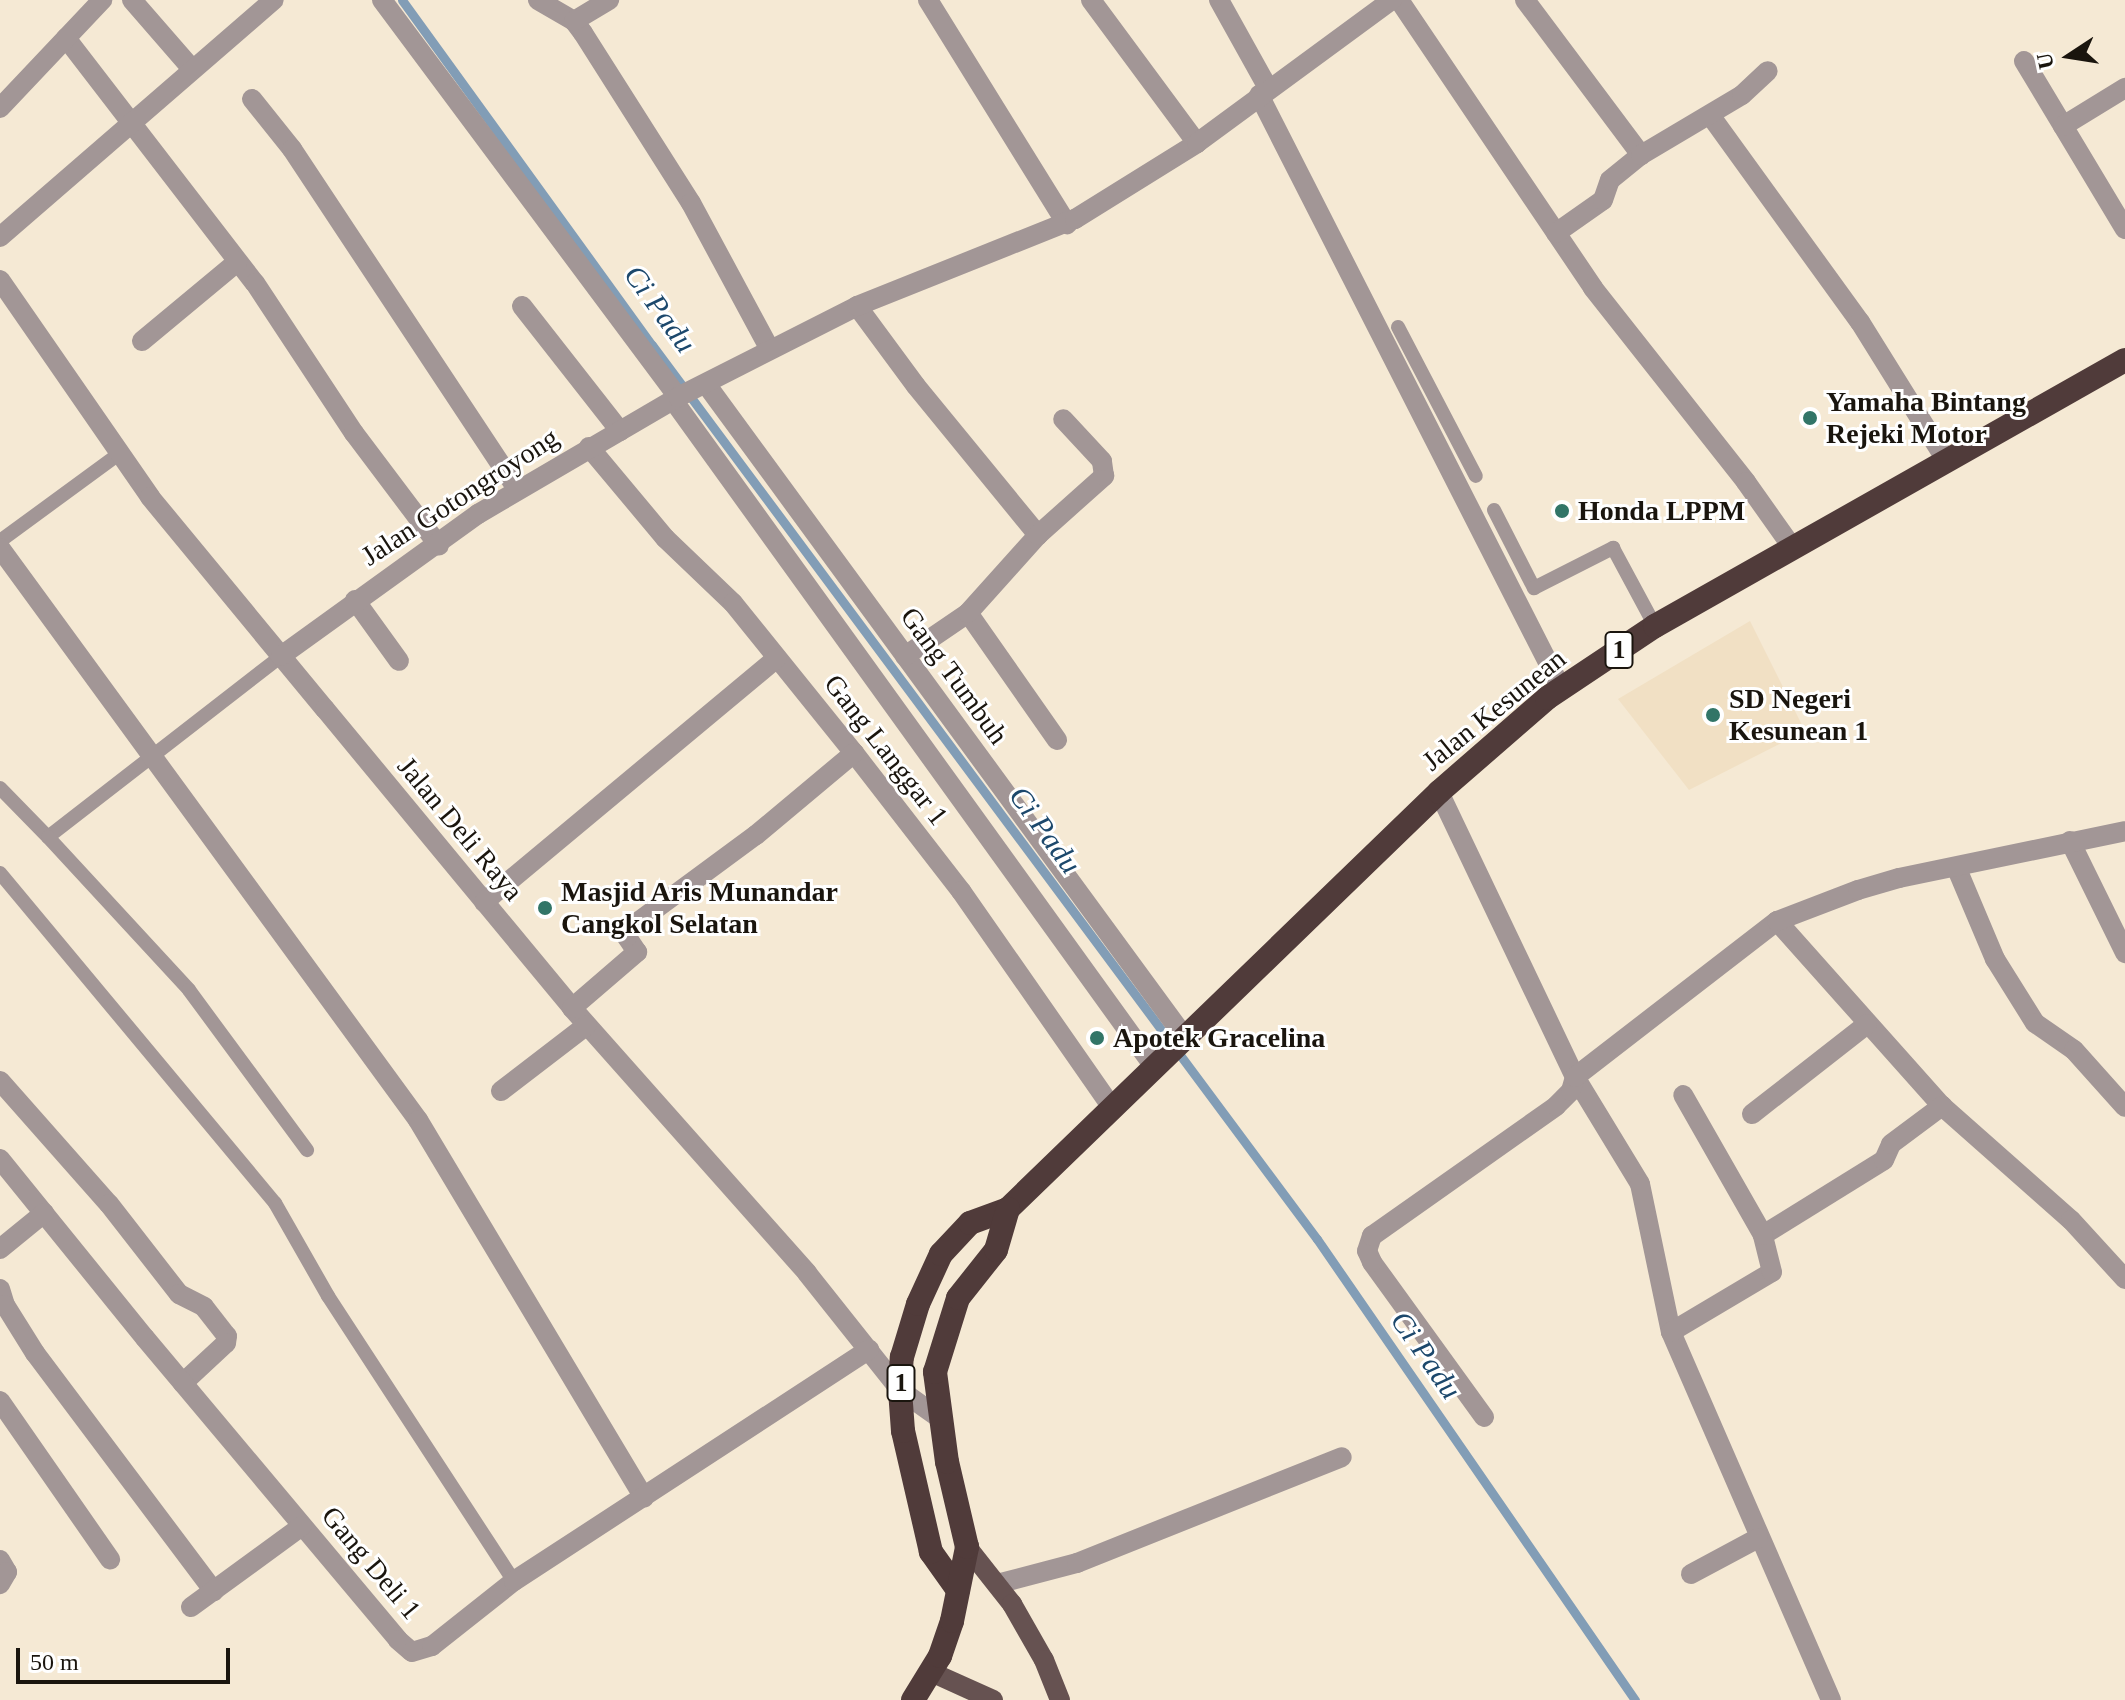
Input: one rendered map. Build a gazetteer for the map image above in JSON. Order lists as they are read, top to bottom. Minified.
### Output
{"streets":{"highway":["1","Jalan Kesunean"],"street":["Jalan Gotongroyong","Gang Tumbuh","Gang Langgar 1","Jalan Deli Raya","Gang Deli 1"]},"crossings":[["Jalan Gotongroyong","Gang Tumbuh"],["Jalan Gotongroyong","Gang Langgar 1"],["Jalan Gotongroyong","Jalan Deli Raya"],["1","Jalan Kesunean"],["1","Jalan Deli Raya"],["Gang Tumbuh","Jalan Kesunean"],["Jalan Kesunean","Gang Langgar 1"],["Jalan Deli Raya","Gang Deli 1"]],"water":["Ci Padu"],"places":["Yamaha Bintang Rejeki Motor","Honda LPPM","SD Negeri Kesunean 1","Masjid Aris Munandar Cangkol Selatan","Apotek Gracelina"],"scale_bar":"50 m","north":"left"}
